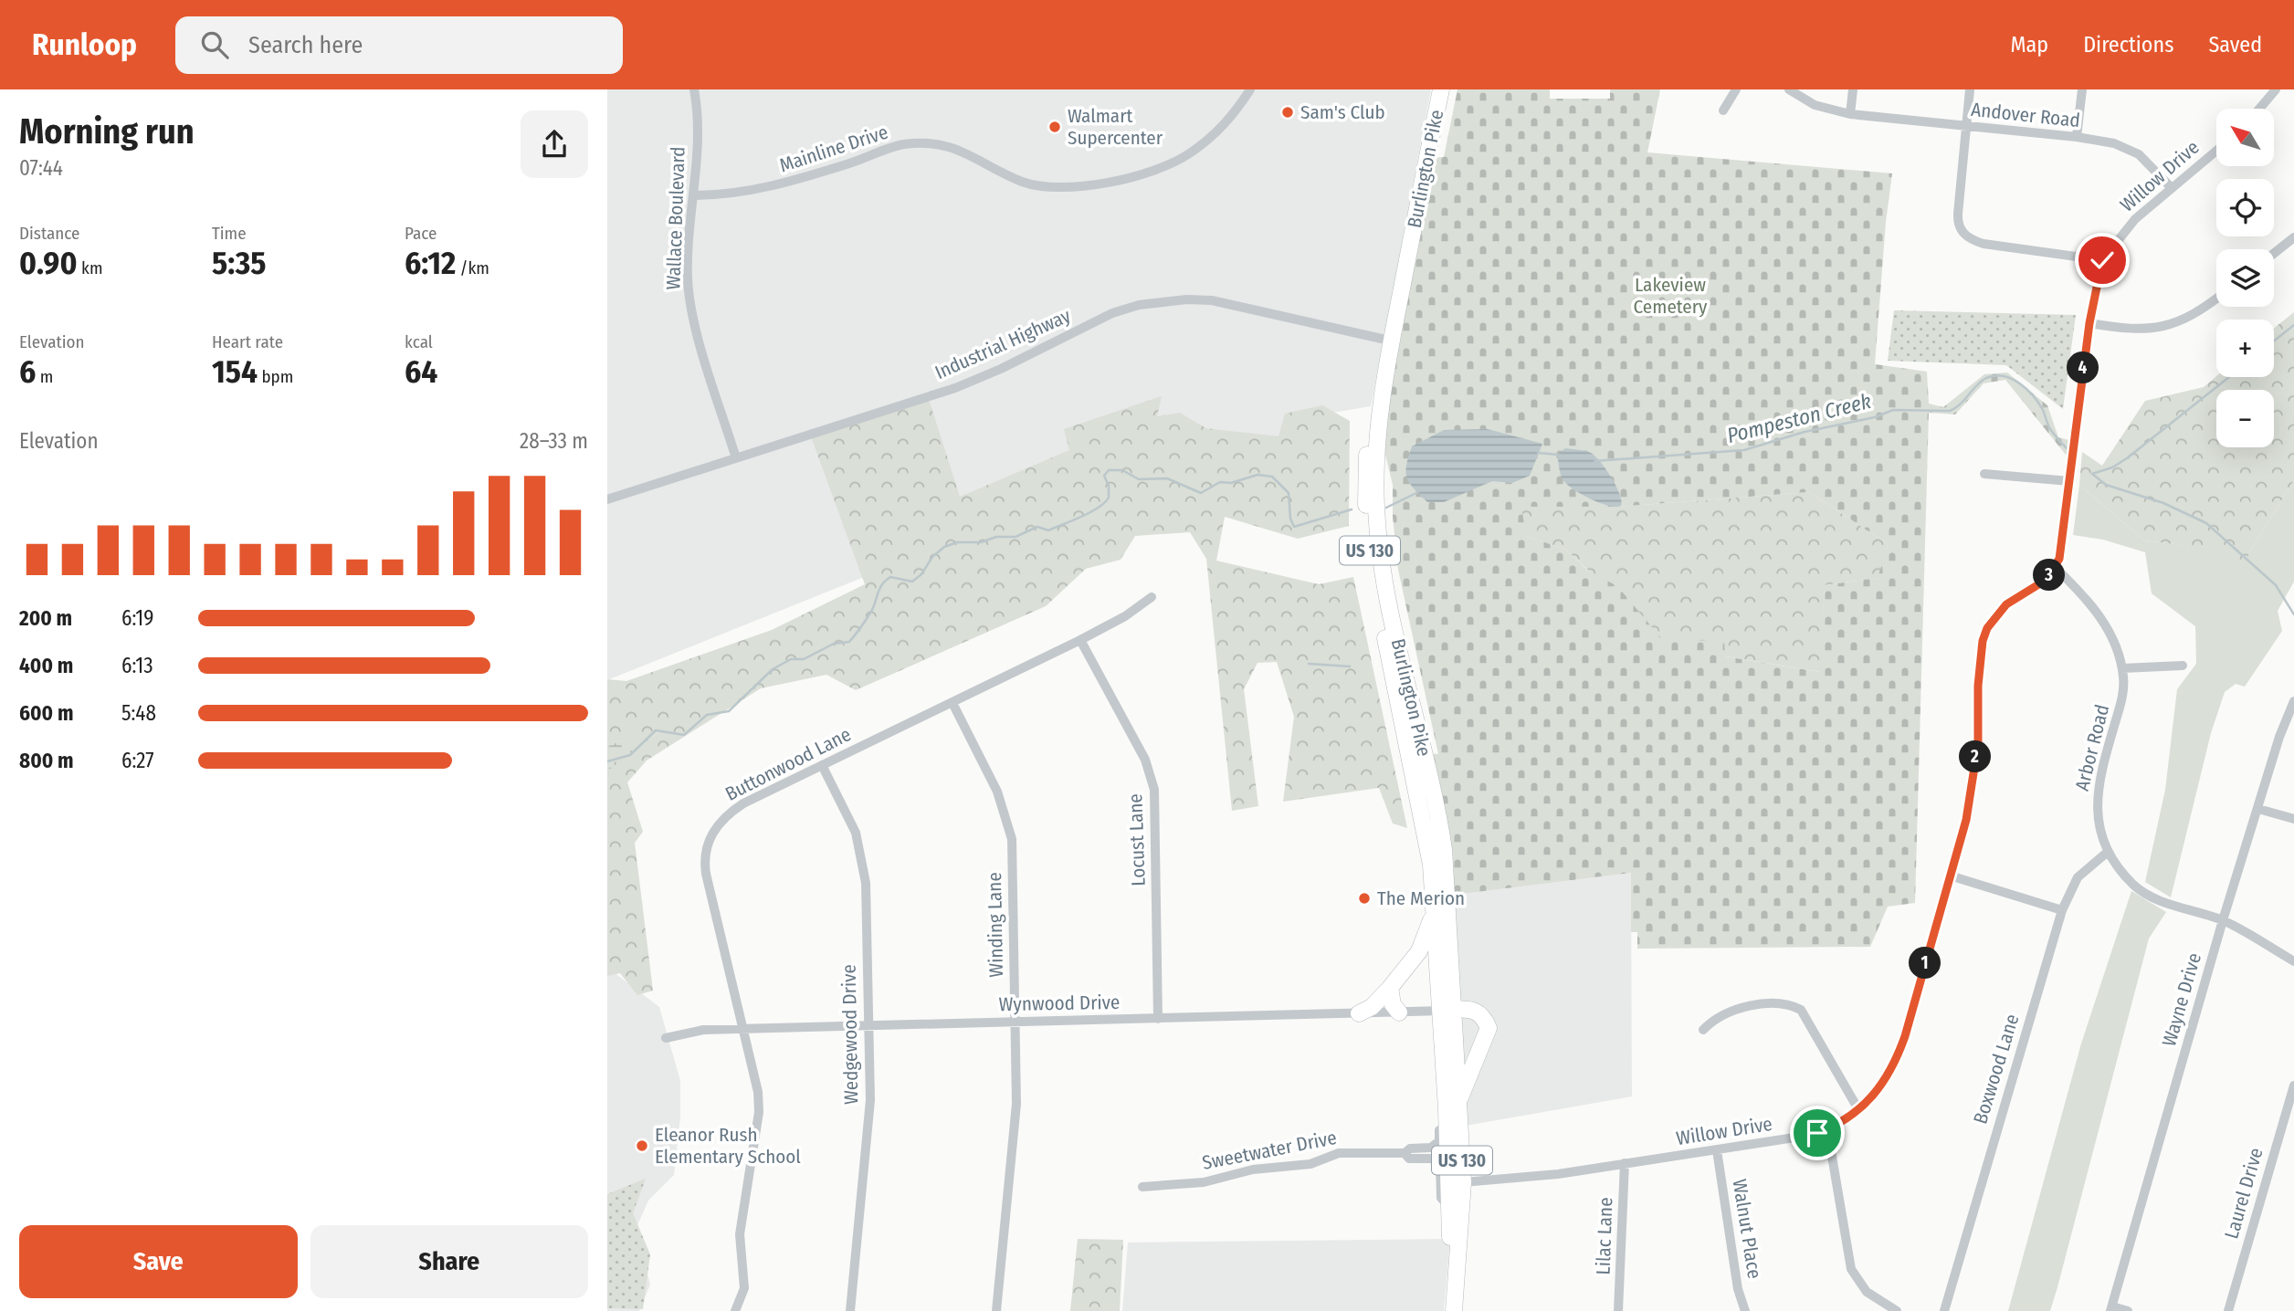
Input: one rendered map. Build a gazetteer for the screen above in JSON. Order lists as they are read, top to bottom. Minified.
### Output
{"streets":{"highway":["Burlington Pike","US 130"],"street":["Andover Road","Mainline Drive","Willow Drive","Wallace Boulevard","Industrial Highway","Arbor Road","Buttonwood Lane","Locust Lane","Winding Lane","Wayne Drive","Wynwood Drive","Wedgewood Drive","Boxwood Lane","Sweetwater Drive","Laurel Drive","Walnut Place","Lilac Lane"]},"crossings":[["Andover Road","Willow Drive"],["Mainline Drive","Wallace Boulevard"],["Burlington Pike","Willow Drive"],["Burlington Pike","Industrial Highway"],["Burlington Pike","Wynwood Drive"],["Burlington Pike","Sweetwater Drive"],["Willow Drive","Arbor Road"],["Willow Drive","Walnut Place"],["Willow Drive","Lilac Lane"],["Wallace Boulevard","Industrial Highway"],["Arbor Road","Wayne Drive"],["Arbor Road","Boxwood Lane"],["Buttonwood Lane","Locust Lane"],["Buttonwood Lane","Winding Lane"],["Buttonwood Lane","Wynwood Drive"],["Buttonwood Lane","Wedgewood Drive"],["Locust Lane","Wynwood Drive"],["Winding Lane","Wynwood Drive"],["Wynwood Drive","Wedgewood Drive"]],"water":["Pompeston Creek"],"parks":["Lakeview Cemetery"],"places":["Sam's Club","Walmart Supercenter","The Merion","Eleanor Rush Elementary School"],"north":"top left","page":{"header":"Runloop","search":"Search here","nav":["Map","Directions","Saved"],"heading":["Morning run","07:44"],"map_buttons":["+","−"],"stats":[["Distance","0.90 km"],["Time","5:35"],["Pace","6:12 /km"],["Elevation","6 m"],["Heart rate","154 bpm"],["kcal","64"]],"pins":["4","3","2","1"],"chart":["Elevation","28–33 m"],"list":[{"name":"200 m","note":"6:19"},{"name":"400 m","note":"6:13"},{"name":"600 m","note":"5:48"},{"name":"800 m","note":"6:27"}],"buttons":["Save","Share"]}}
